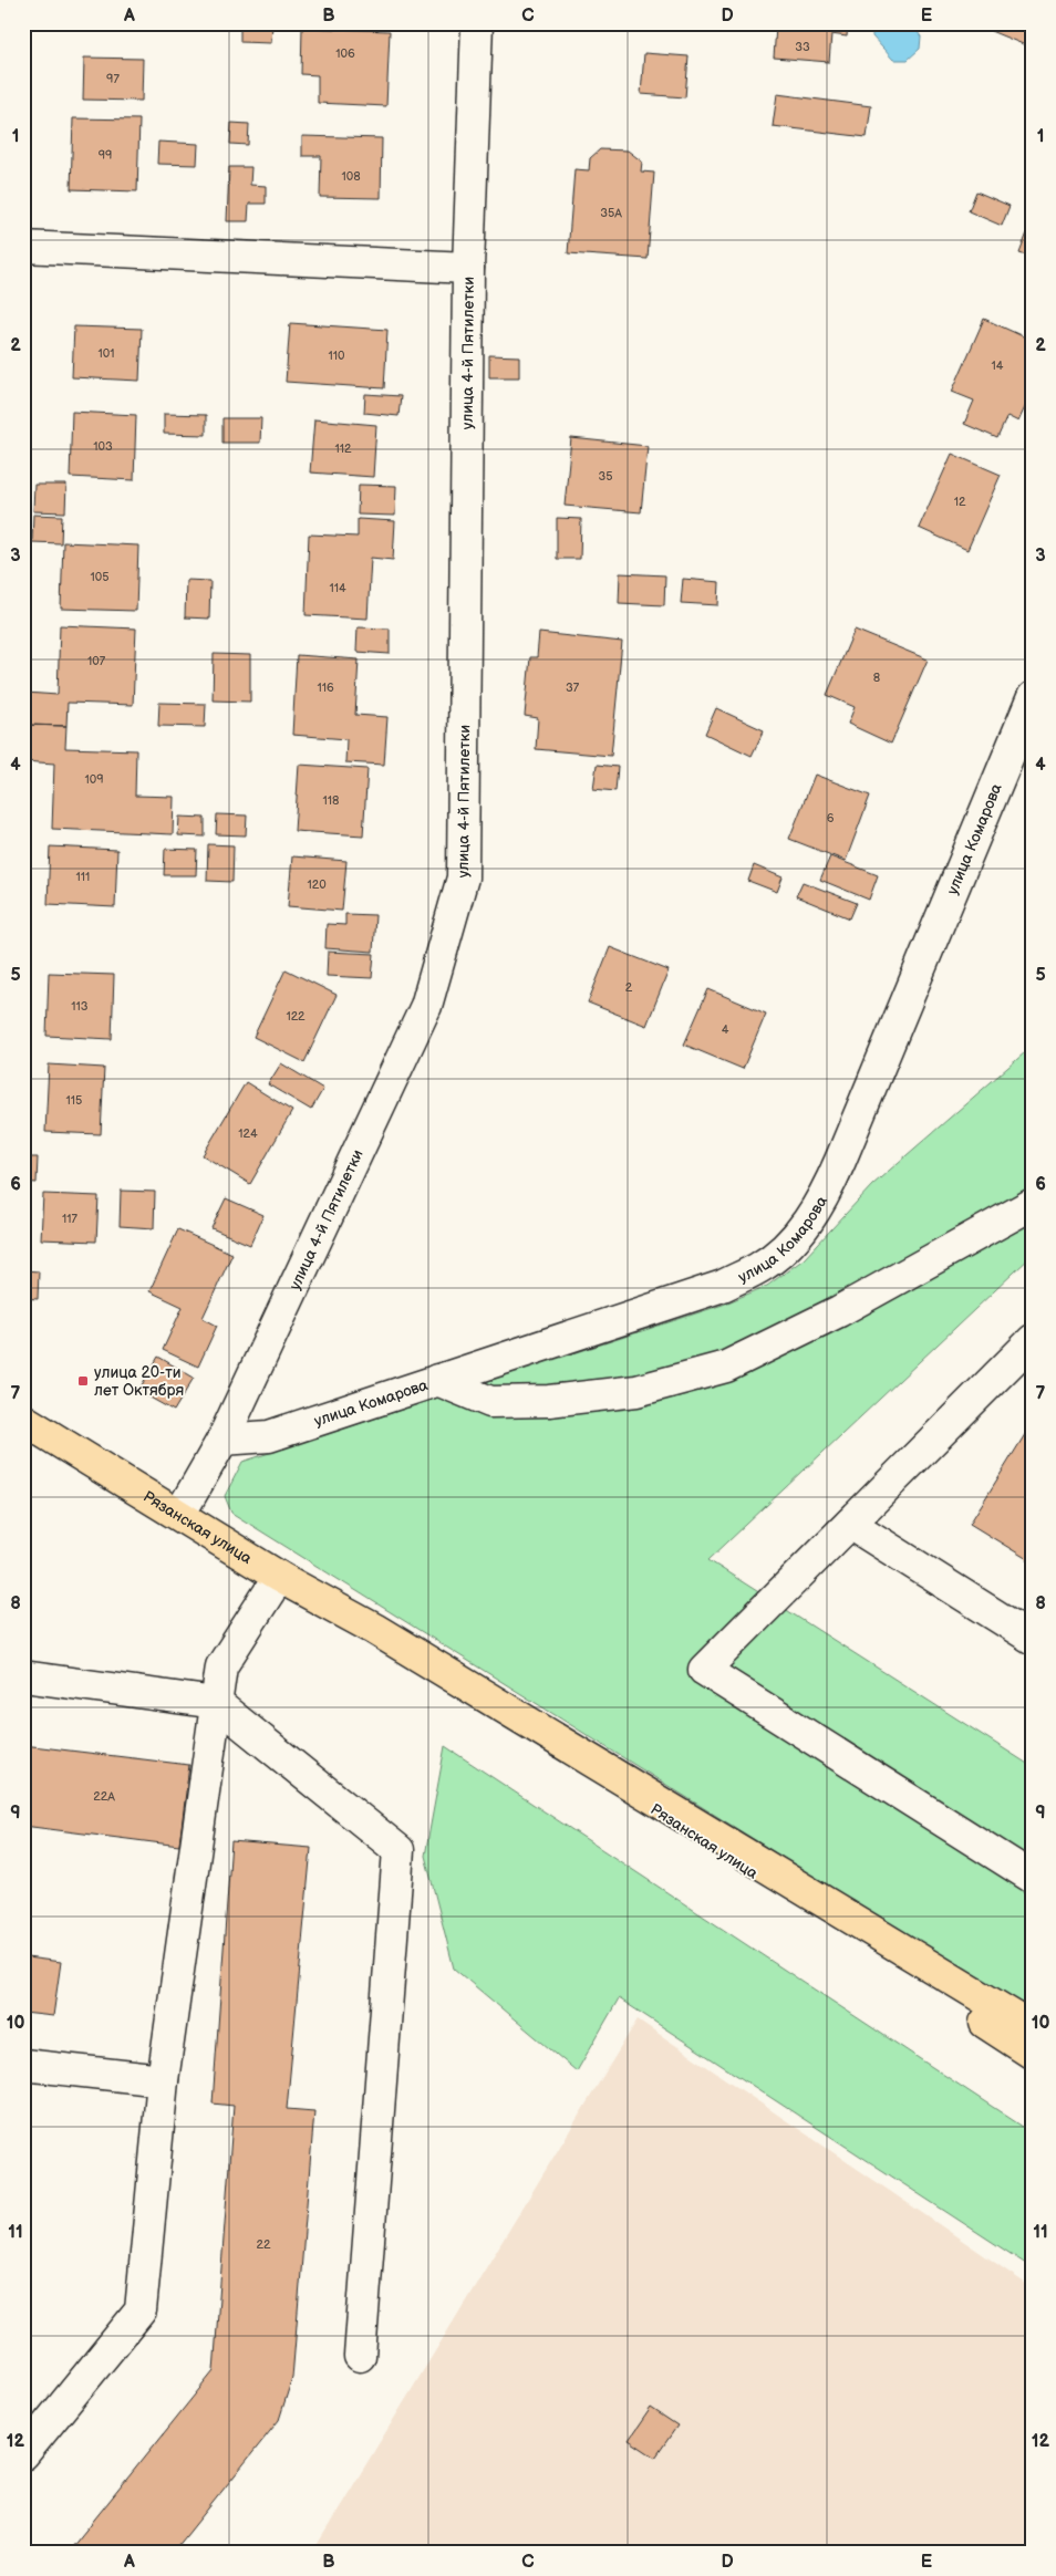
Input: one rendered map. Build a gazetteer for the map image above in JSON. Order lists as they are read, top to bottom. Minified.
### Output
{"streets":{"main road":["Рязанская улица"],"street":["улица 4-й Пятилетки","улица Комарова"]},"crossings":[["улица 4-й Пятилетки","улица Комарова"],["улица 4-й Пятилетки","Рязанская улица"]],"places":{"transit":["улица 20-ти лет Октября"]},"house_numbers":["33","106","97","99","108","35А","101","110","14","103","112","35","12","105","114","107","8","116","37","109","118","6","111","120","2","113","122","4","115","124","117","22А","22"],"grid":{"columns":["A","B","C","D","E"],"rows":["1","2","3","4","5","6","7","8","9","10","11","12"]}}
